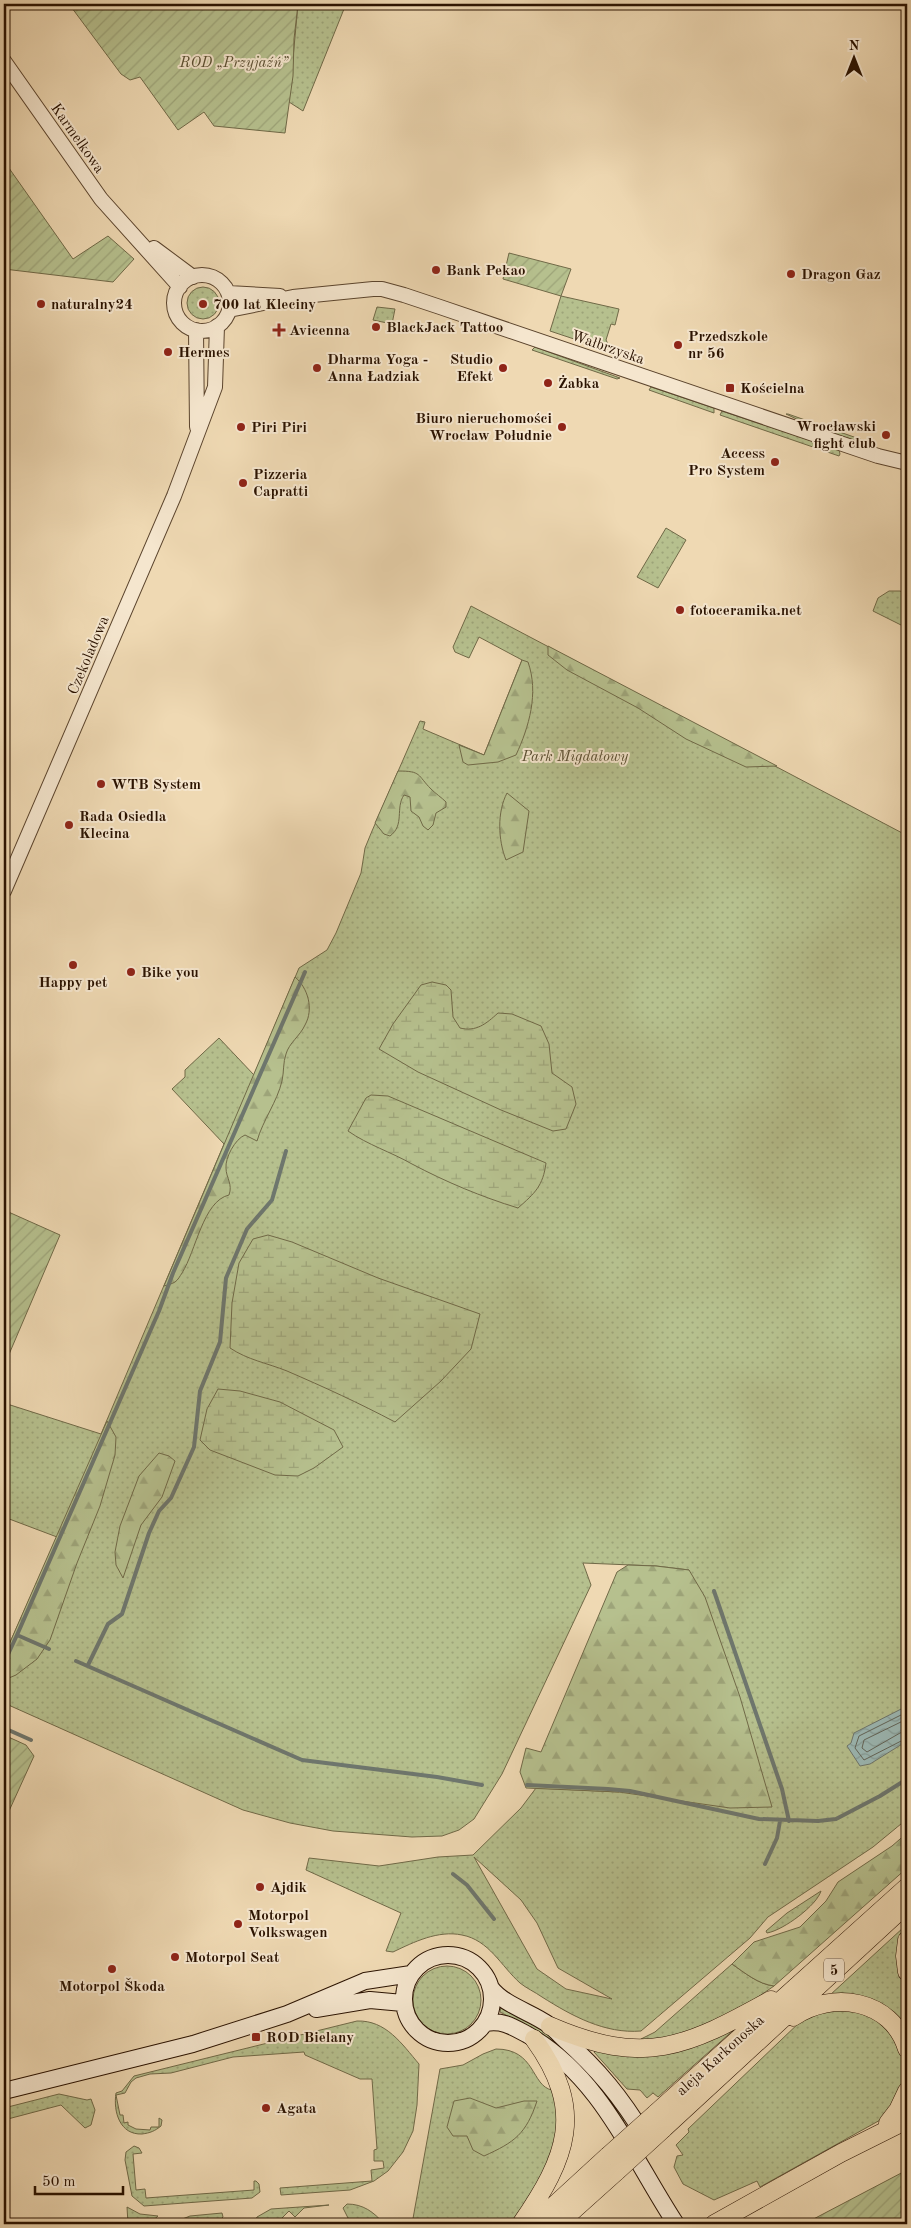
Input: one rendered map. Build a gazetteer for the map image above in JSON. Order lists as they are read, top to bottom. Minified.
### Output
{"streets":{"main road":["5","aleja Karkonoska"],"street":["Karmelkowa","Wałbrzyska","Czekoladowa"]},"crossings":[["Karmelkowa","Wałbrzyska"],["Karmelkowa","Czekoladowa"],["Wałbrzyska","Czekoladowa"]],"parks":["ROD „Przyjaźń”","Park Migdałowy"],"places":{"other":["Bank Pekao","Dragon Gaz","naturalny24","700 lat Kleciny","BlackJack Tattoo","Przedszkole nr 56","Hermes","Dharma Yoga - Anna Ładziak","Studio Efekt","Żabka","Piri Piri","Biuro nieruchomości Wrocław Południe","Wrocławski fight club","Access Pro System","Pizzeria Capratti","fotoceramika.net","WTB System","Rada Osiedla Klecina","Happy pet","Bike you","Ajdik","Motorpol Volkswagen","Motorpol Seat","Motorpol Škoda","Agata"],"health":["Avicenna"],"transit":["Kościelna","ROD Bielany"]},"scale_bar":"50 m","north":"top"}
